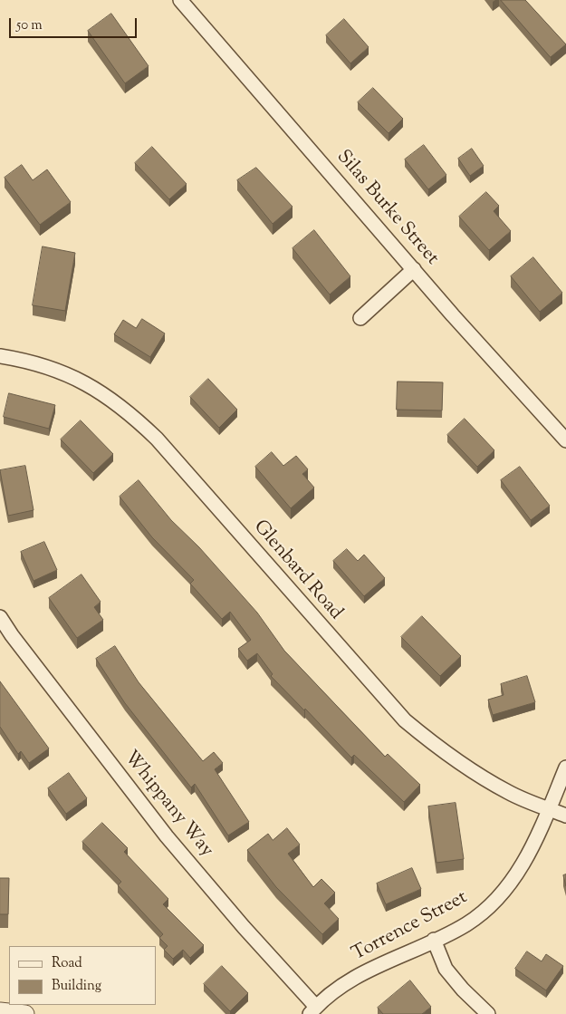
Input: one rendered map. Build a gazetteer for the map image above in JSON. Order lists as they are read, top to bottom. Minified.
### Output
{"streets":{"street":["Silas Burke Street","Glenbard Road","Whippany Way","Torrence Street"]},"crossings":[["Glenbard Road","Torrence Street"],["Whippany Way","Torrence Street"]],"legend":["Road","Building"],"scale_bar":"50 m"}
